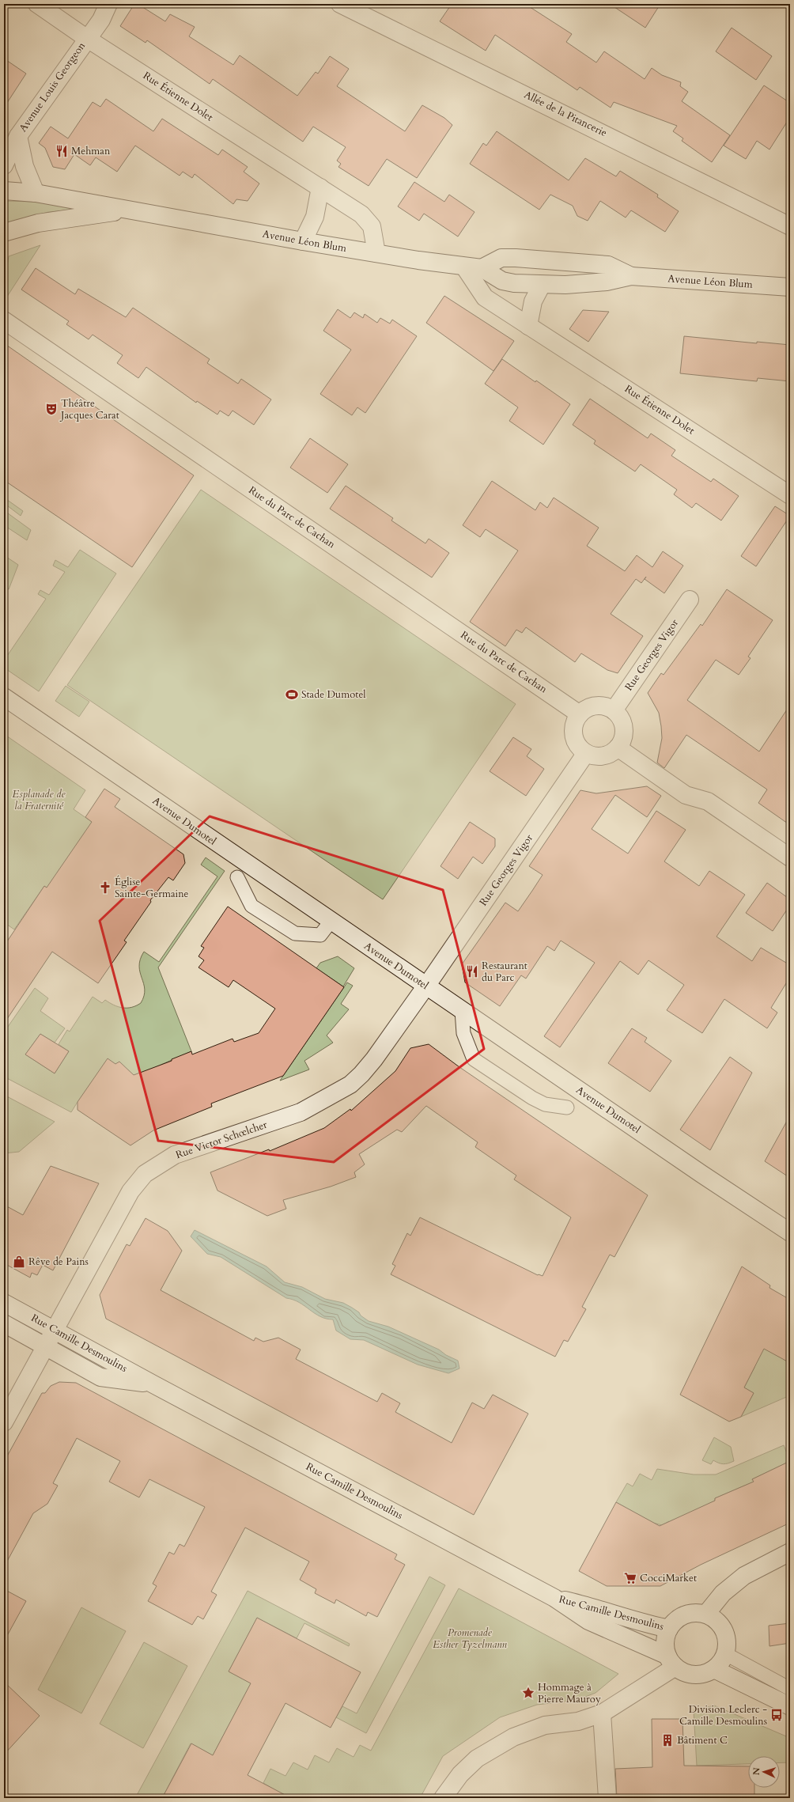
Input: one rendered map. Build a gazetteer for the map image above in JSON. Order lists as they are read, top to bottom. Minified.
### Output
{"streets":{"street":["Avenue Louis Georgeon","Rue Étienne Dolet","Allée de la Pitancerie","Avenue Léon Blum","Rue du Parc de Cachan","Rue Georges Vigor","Avenue Dumotel","Rue Victor Schœlcher","Rue Camille Desmoulins"]},"crossings":[["Avenue Louis Georgeon","Rue Étienne Dolet"],["Avenue Louis Georgeon","Avenue Léon Blum"],["Rue Étienne Dolet","Avenue Léon Blum"],["Rue du Parc de Cachan","Rue Georges Vigor"],["Rue Georges Vigor","Avenue Dumotel"],["Rue Georges Vigor","Rue Victor Schœlcher"],["Avenue Dumotel","Rue Victor Schœlcher"],["Rue Victor Schœlcher","Rue Camille Desmoulins"]],"parks":["Esplanade de la Fraternité","Promenade Esther Tyzelmann"],"places":{"restaurant":["Mehman","Restaurant du Parc"],"theatre":["Théâtre Jacques Carat"],"sports":["Stade Dumotel"],"church":["Église Sainte-Germaine"],"shop":["Rêve de Pains"],"supermarket":["CocciMarket"],"place":["Hommage à Pierre Mauroy"],"bus stop":["Division Leclerc - Camille Desmoulins"],"building":["Bâtiment C"]},"north":"left"}
